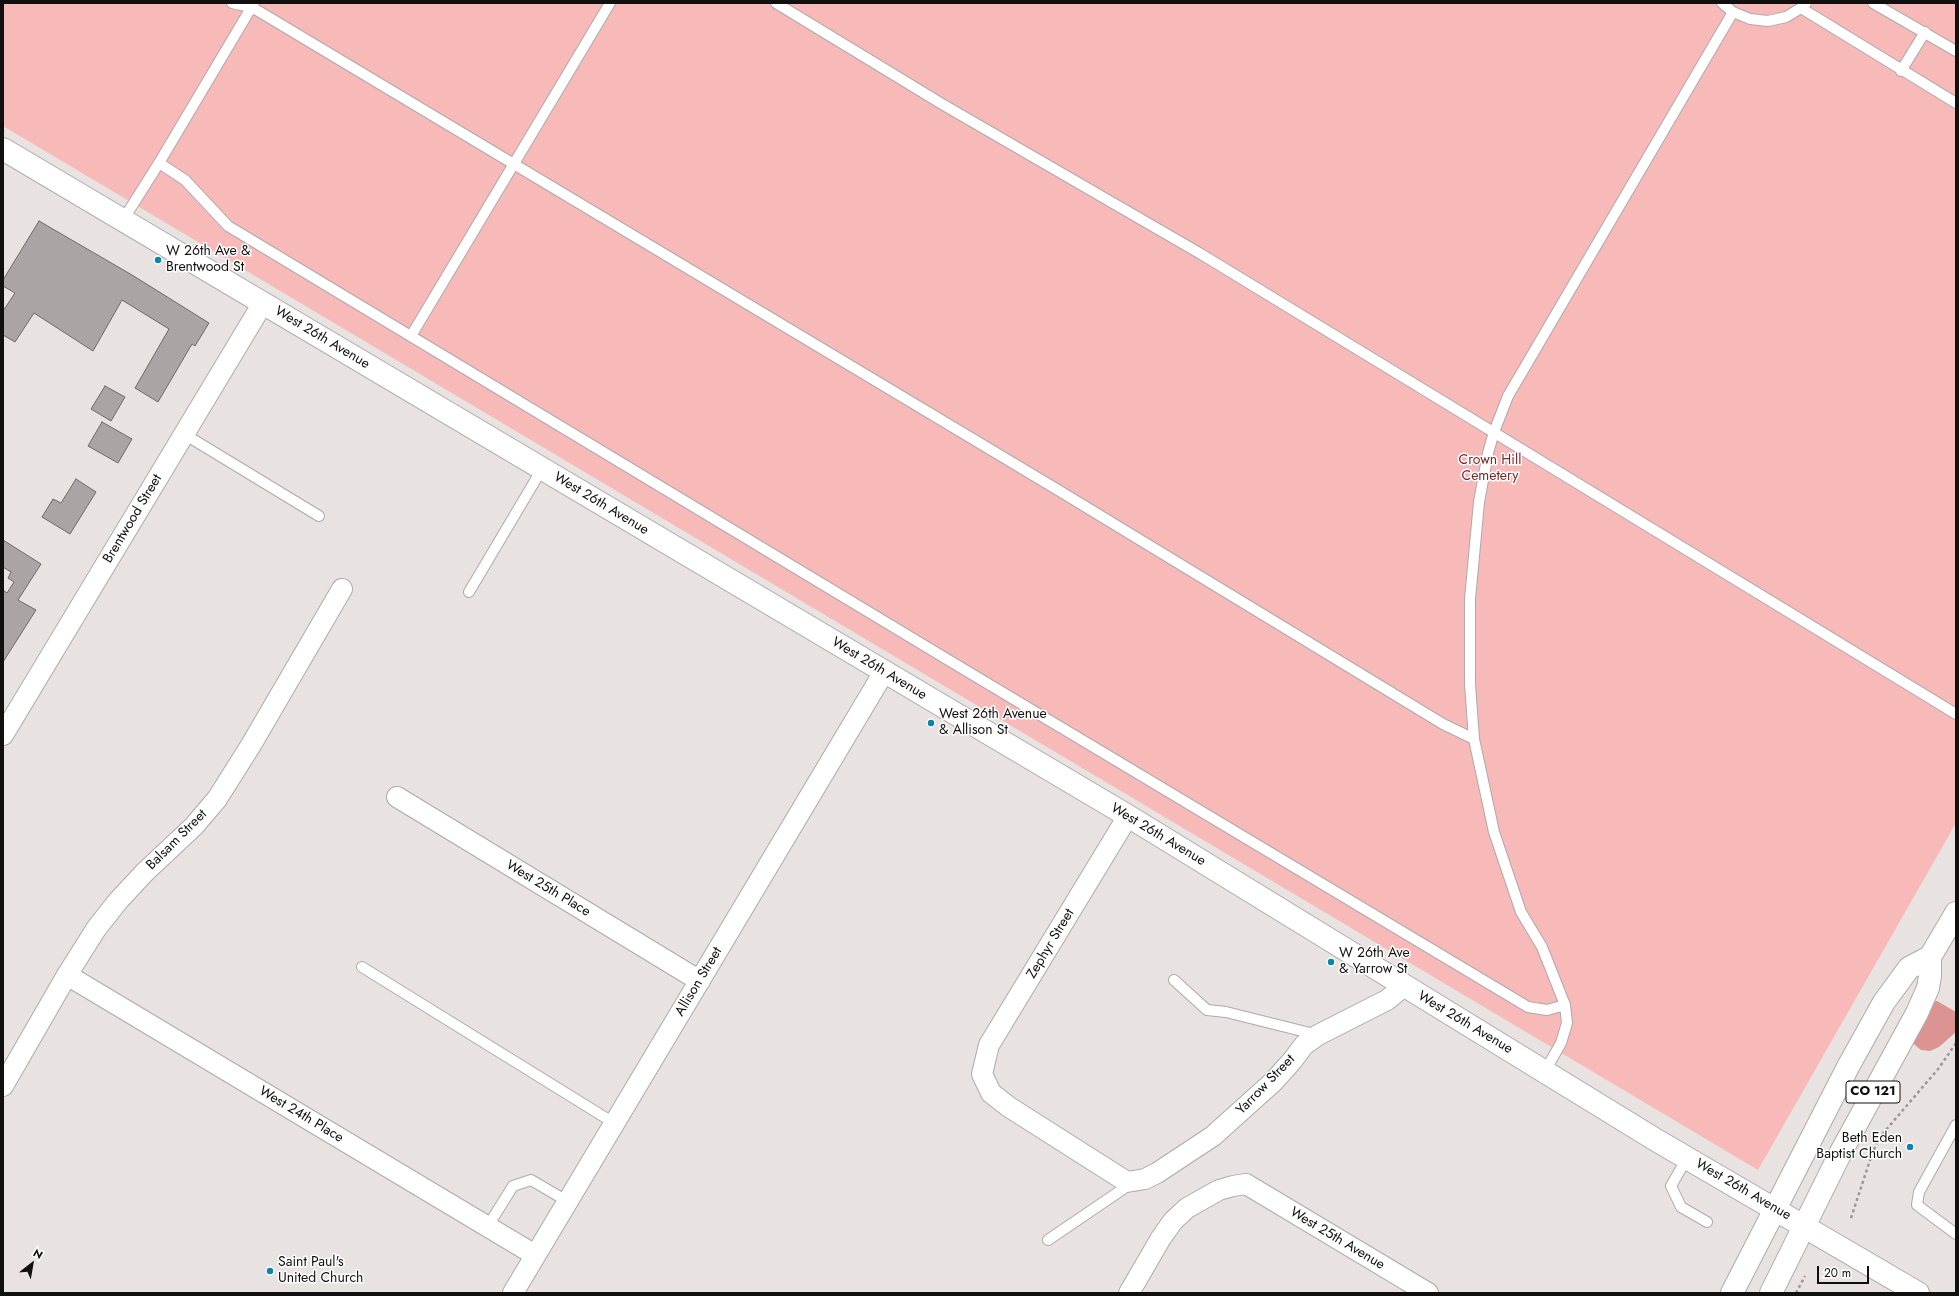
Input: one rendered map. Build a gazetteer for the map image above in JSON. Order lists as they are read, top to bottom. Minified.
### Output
{"streets":{"street":["West 26th Avenue","Brentwood Street","Balsam Street","West 25th Place","Zephyr Street","Allison Street","Yarrow Street","CO 121","West 24th Place","West 25th Avenue"]},"crossings":[["West 26th Avenue","Brentwood Street"],["West 26th Avenue","Zephyr Street"],["West 26th Avenue","Allison Street"],["West 26th Avenue","Yarrow Street"],["West 26th Avenue","CO 121"],["Balsam Street","West 24th Place"],["West 25th Place","Allison Street"],["Zephyr Street","Yarrow Street"],["Allison Street","West 24th Place"]],"parks":["Crown Hill Cemetery"],"places":["W 26th Ave & Brentwood St","West 26th Avenue & Allison St","W 26th Ave & Yarrow St","Beth Eden Baptist Church","Saint Paul's United Church"],"scale_bar":"20 m","north":"top right"}
